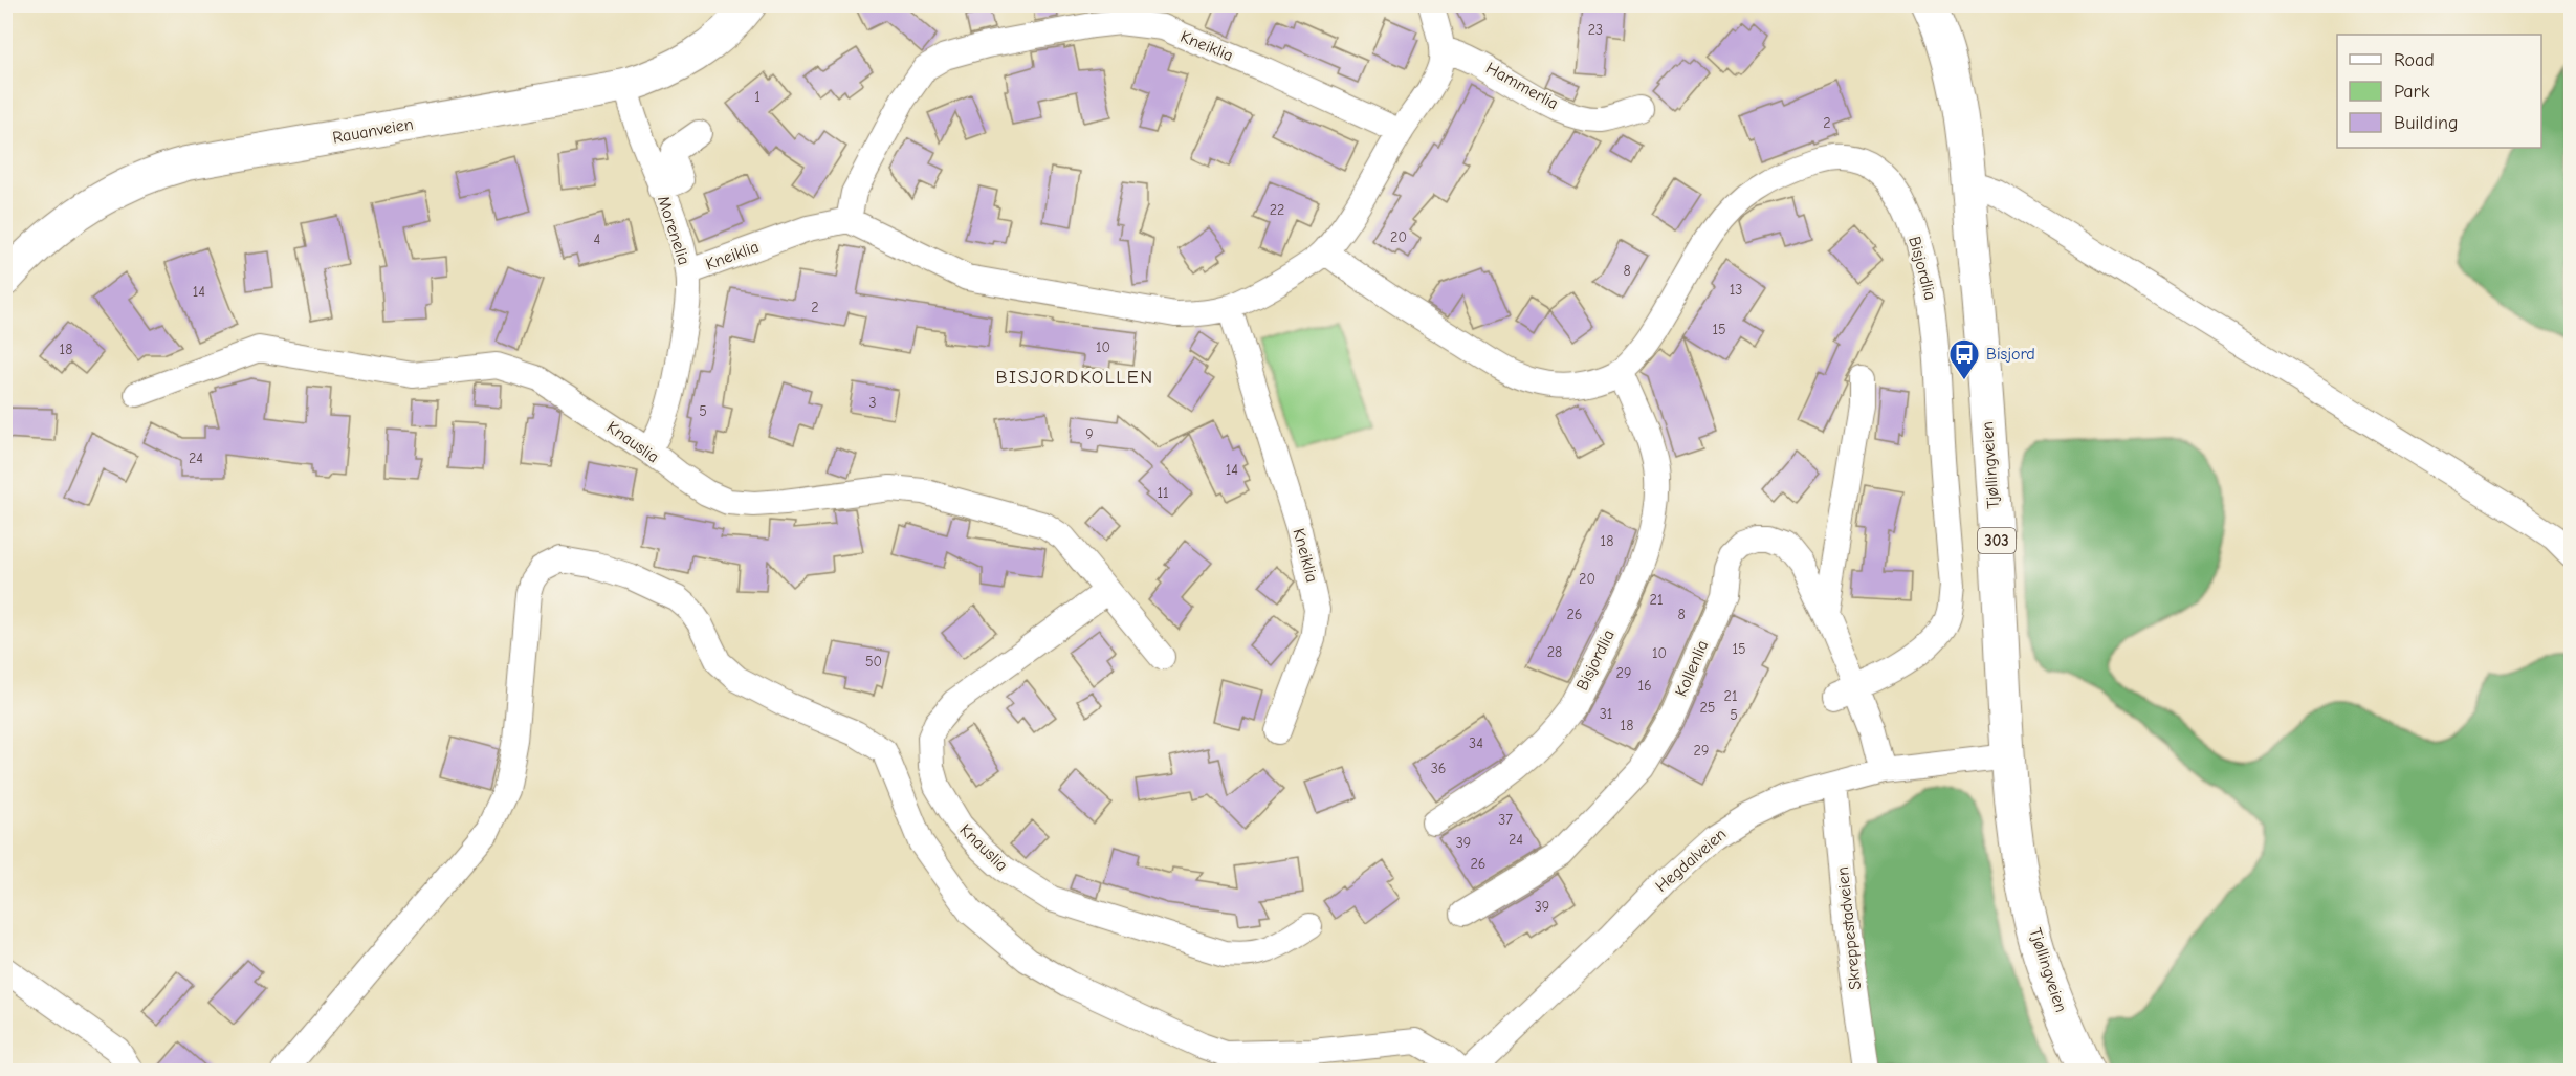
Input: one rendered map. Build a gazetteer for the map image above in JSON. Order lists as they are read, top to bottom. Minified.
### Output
{"streets":{"main road":["Rauanveien","Tjøllingveien","303"],"street":["Kneiklia","Hammerlia","Morenelia","Bisjordlia","Knauslia","Kollenlia","Hegdalveien","Skreppestadveien"]},"crossings":[["Kneiklia","Morenelia"],["Rauanveien","Morenelia"],["Morenelia","Knauslia"],["Bisjordlia","Kollenlia"],["Tjøllingveien","Hegdalveien"],["Kollenlia","Hegdalveien"],["Hegdalveien","Skreppestadveien"]],"districts":["BISJORDKOLLEN"],"places":{"bus stop":["Bisjord"]},"house_numbers":["23","1","2","22","20","4","8","13","14","2","15","10","18","3","5","9","24","14","11","18","20","21","26","8","15","28","10","50","29","16","21","25","31","5","18","34","29","36","37","24","39","26","39"],"legend":["Road","Park","Building"]}
